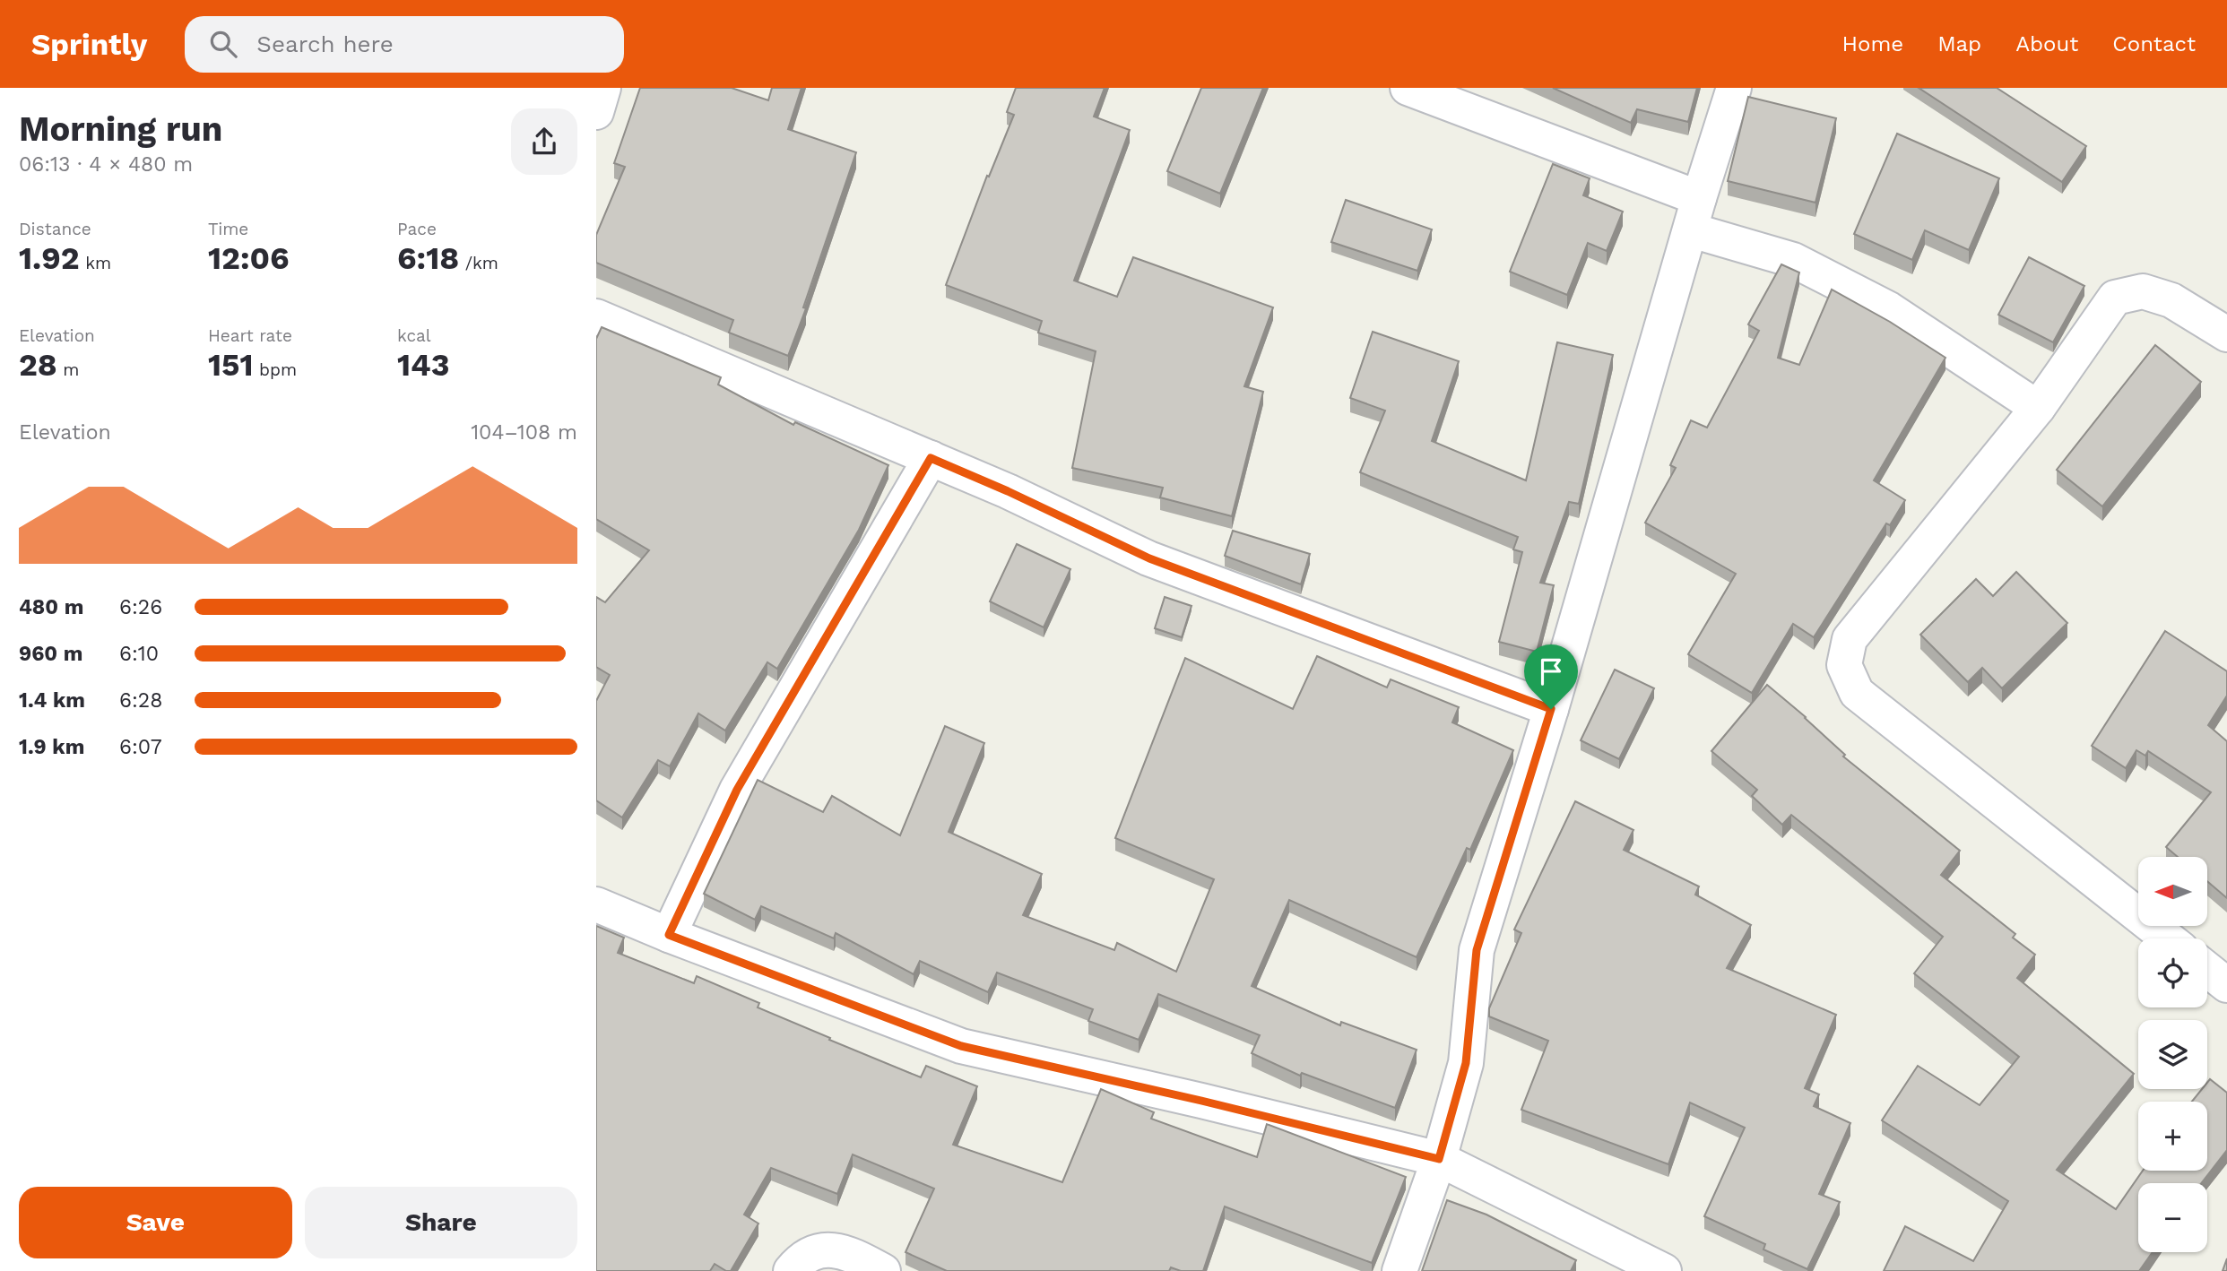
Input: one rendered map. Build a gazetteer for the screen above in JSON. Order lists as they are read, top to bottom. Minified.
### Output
{"north":"left","page":{"header":"Sprintly","search":"Search here","nav":["Home","Map","About","Contact"],"heading":["Morning run","06:13 · 4 × 480 m"],"stats":[["Distance","1.92 km"],["Time","12:06"],["Pace","6:18 /km"],["Elevation","28 m"],["Heart rate","151 bpm"],["kcal","143"]],"chart":["Elevation","104–108 m"],"list":[{"name":"480 m","note":"6:26"},{"name":"960 m","note":"6:10"},{"name":"1.4 km","note":"6:28"},{"name":"1.9 km","note":"6:07"}],"map_buttons":["+","−"],"buttons":["Save","Share"]}}
